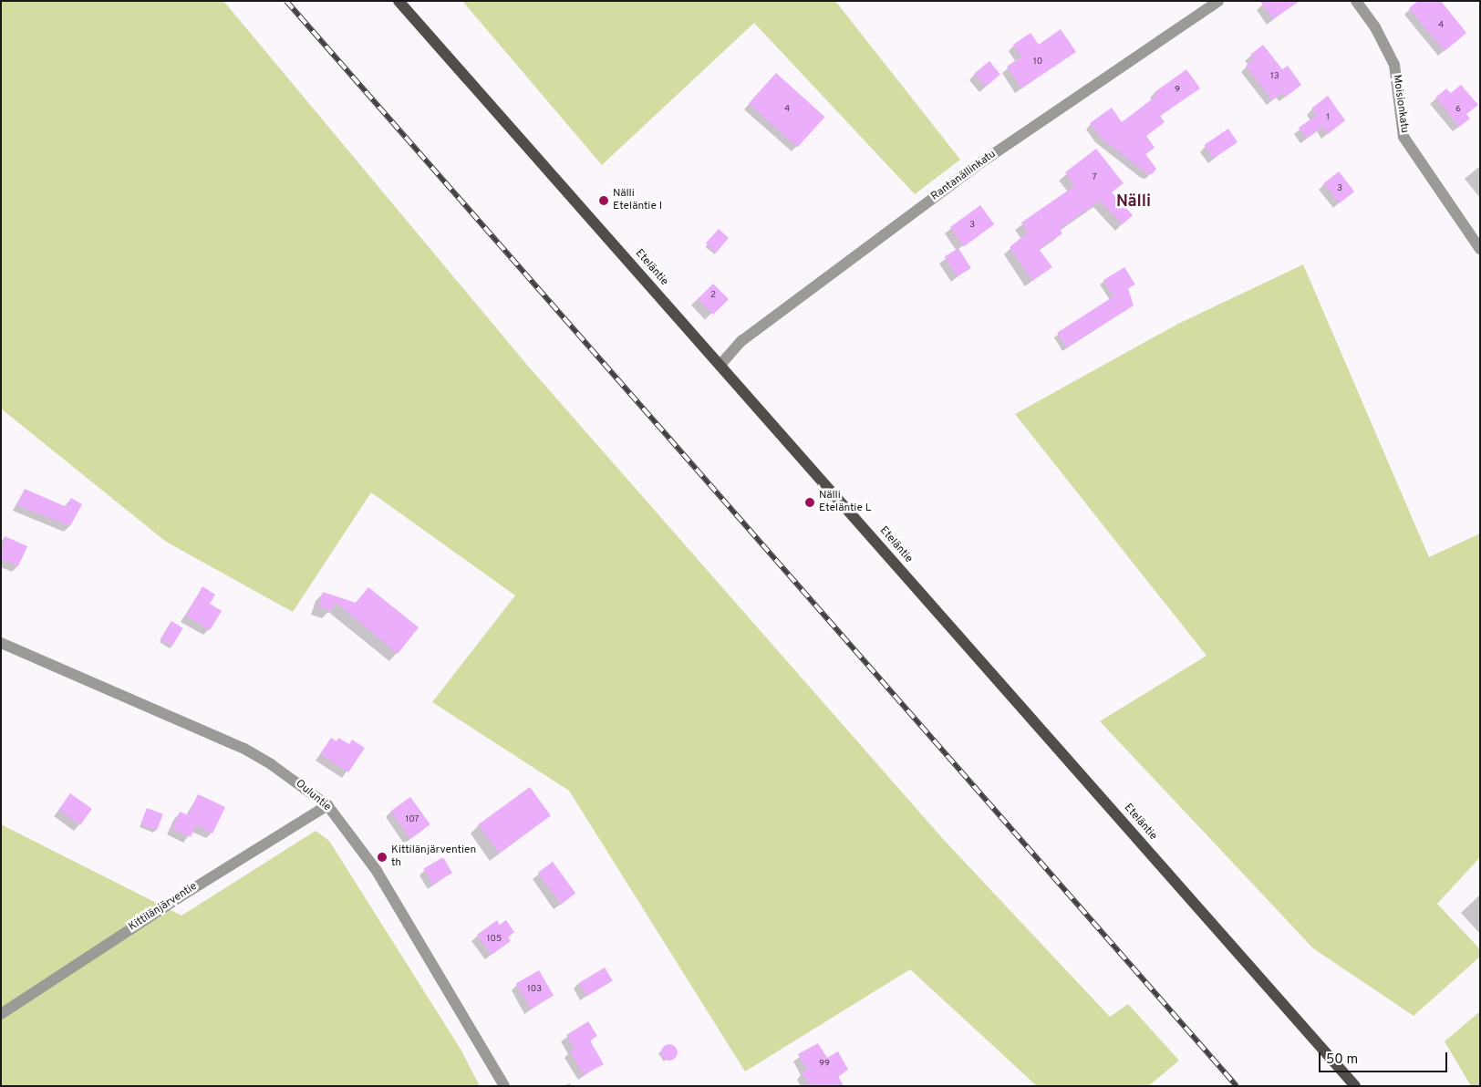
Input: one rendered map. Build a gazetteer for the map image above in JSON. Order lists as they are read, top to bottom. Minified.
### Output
{"streets":{"main road":["Eteläntie"],"street":["Moisionkatu","Rantanällinkatu","Ouluntie","Kittilänjärventie"]},"crossings":[["Rantanällinkatu","Eteläntie"],["Ouluntie","Kittilänjärventie"]],"districts":["Nälli"],"places":["Nälli Eteläntie I","Nälli Eteläntie L","Kittilänjärventien th"],"house_numbers":["4","10","13","9","4","6","1","7","3","3","2","107","105","103","99"],"scale_bar":"50 m"}
